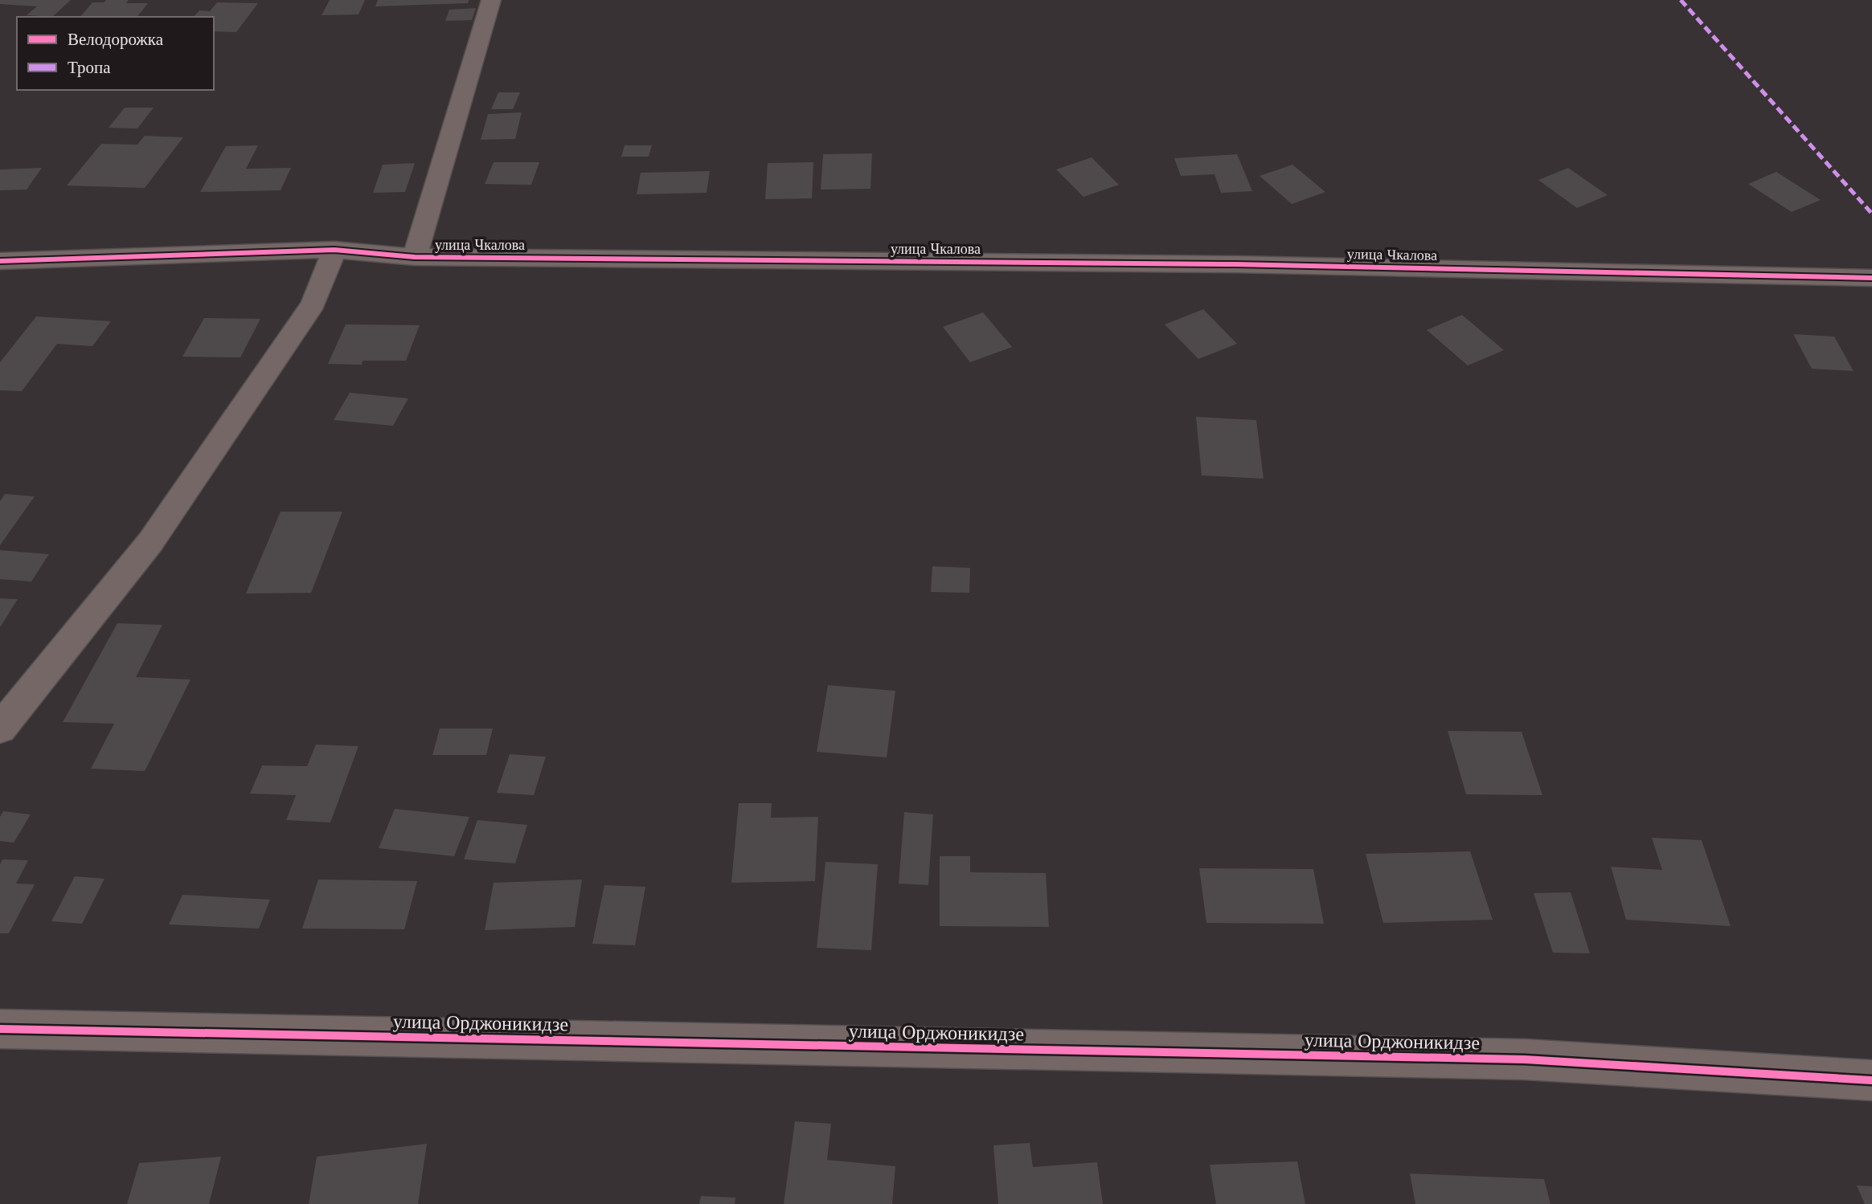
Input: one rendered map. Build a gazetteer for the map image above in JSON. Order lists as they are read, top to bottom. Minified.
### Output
{"streets":{"street":["улица Чкалова","улица Орджоникидзе"]},"legend":["Велодорожка","Тропа"]}
